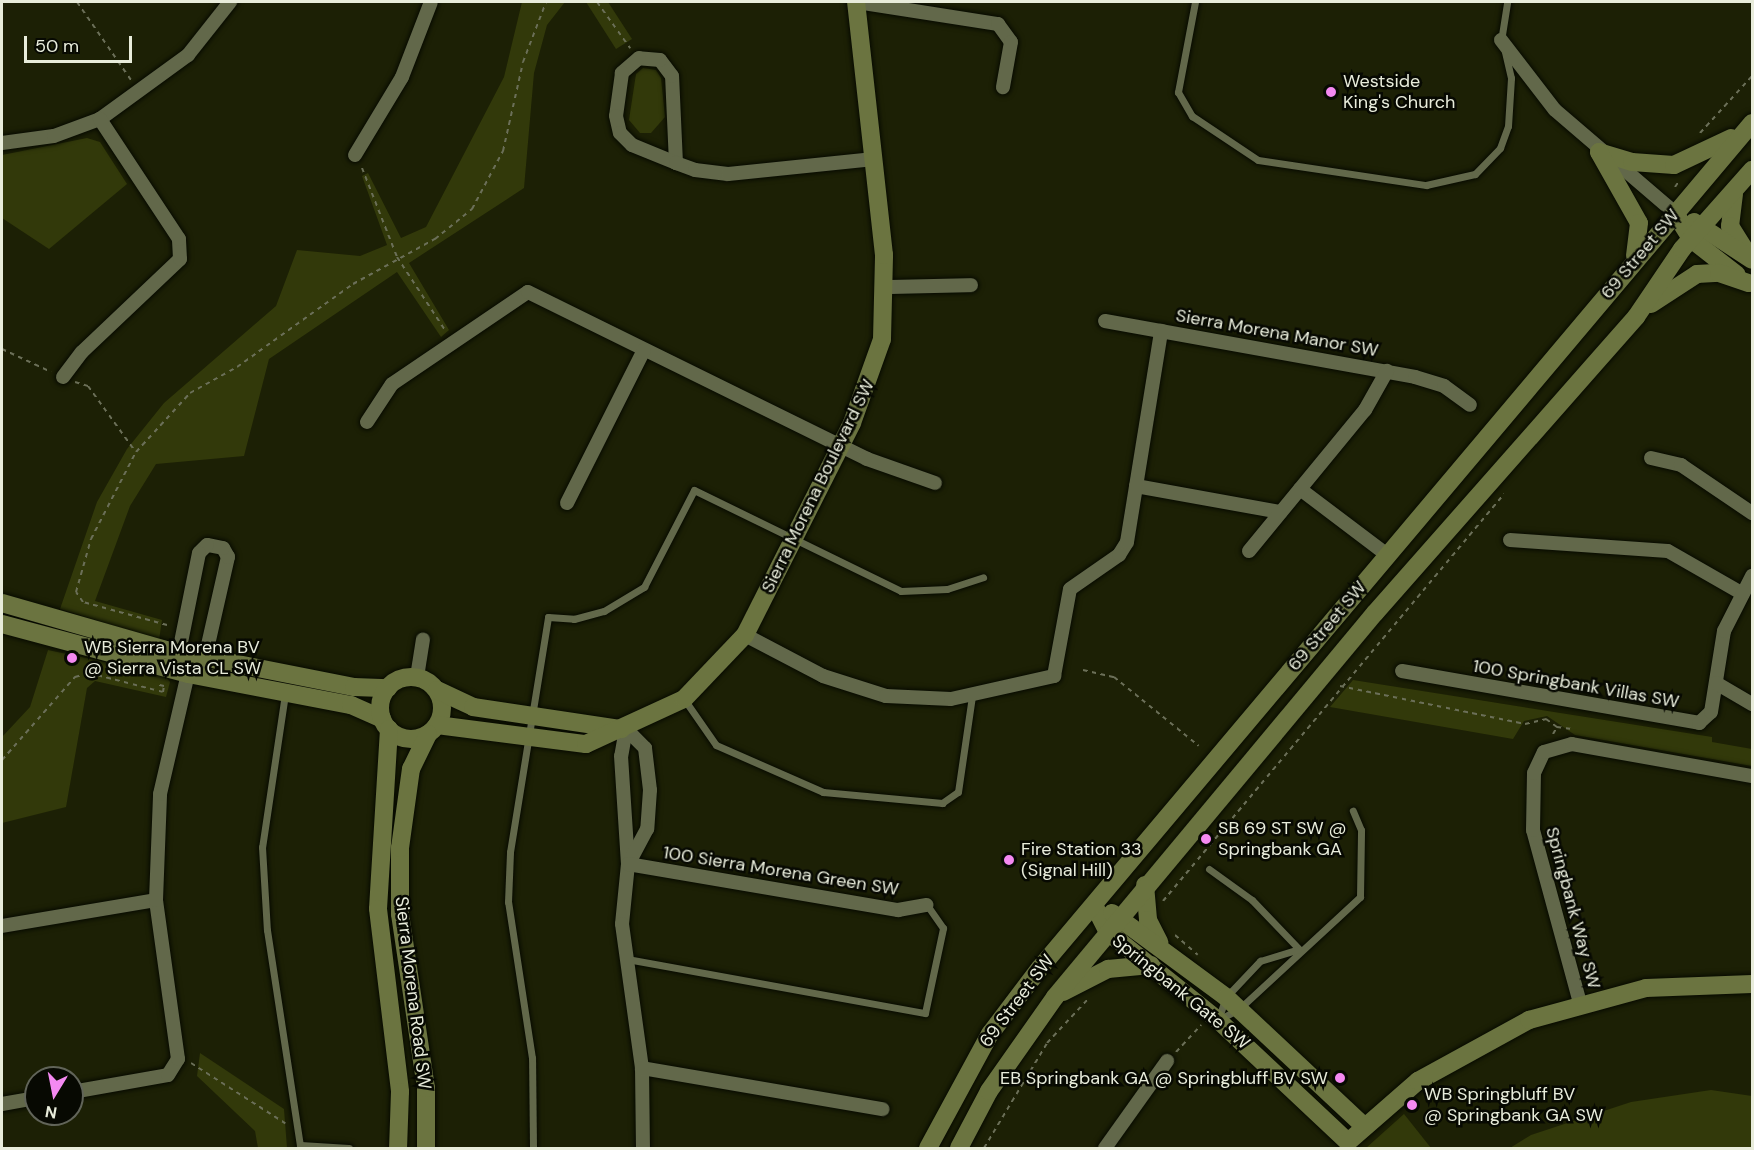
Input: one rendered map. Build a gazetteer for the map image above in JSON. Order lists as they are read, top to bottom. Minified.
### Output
{"streets":{"street":["69 Street SW","Sierra Morena Manor SW","Sierra Morena Boulevard SW","100 Springbank Villas SW","100 Sierra Morena Green SW","Springbank Way SW","Springbank Gate SW","Sierra Morena Road SW"]},"crossings":[["69 Street SW","Springbank Gate SW"],["Sierra Morena Boulevard SW","Sierra Morena Road SW"]],"places":["Westside King's Church","WB Sierra Morena BV @ Sierra Vista CL SW","SB 69 ST SW @ Springbank GA","Fire Station 33 (Signal Hill)","EB Springbank GA @ Springbluff BV SW","WB Springbluff BV @ Springbank GA SW"],"scale_bar":"50 m","north":"bottom"}
